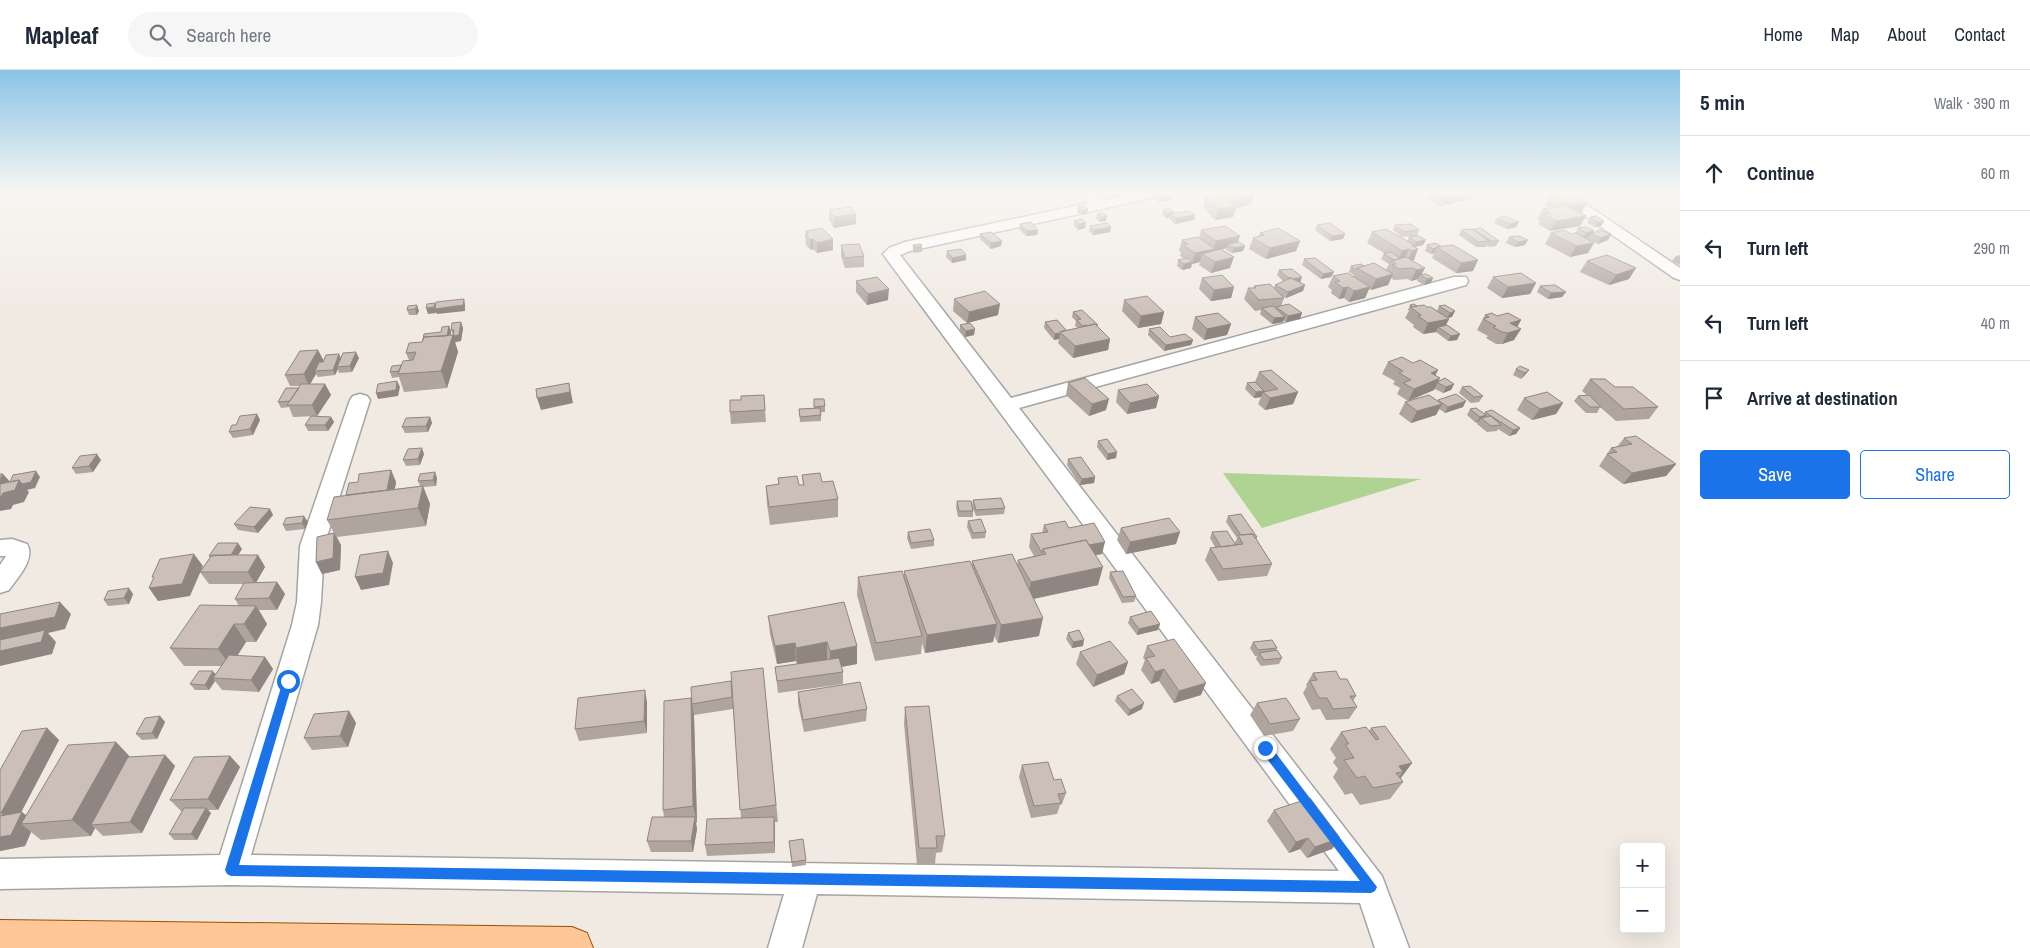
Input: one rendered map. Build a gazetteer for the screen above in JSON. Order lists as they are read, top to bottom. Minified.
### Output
{"page":{"header":"Mapleaf","search":"Search here","nav":["Home","Map","About","Contact"],"heading":["5 min","Walk · 390 m"],"list":[["Continue","60 m"],["Turn left","290 m"],["Turn left","40 m"],"Arrive at destination"],"buttons":["Save","Share"],"map_buttons":["+","−"]}}
